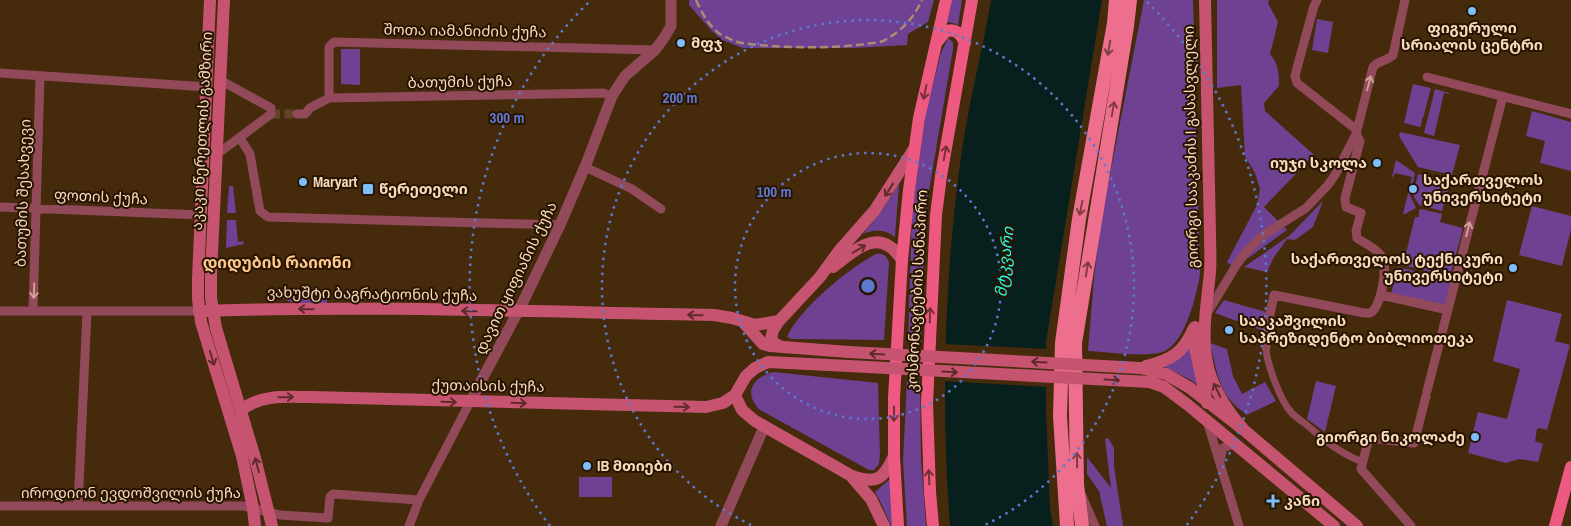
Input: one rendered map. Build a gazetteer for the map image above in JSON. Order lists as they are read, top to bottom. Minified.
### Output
{"streets":{"main road":["აკაკი წერეთლის გამზირი","გიორგი სააკაძის I გასასვლელი","კოსმონავტების სანაპირო","ვახუშტი ბაგრატიონის ქუჩა","ქუთაისის ქუჩა"],"street":["შოთა იამანიძის ქუჩა","ბათუმის ქუჩა","ბათუმის შესახვევი","ფოთის ქუჩა","დავით ყიფიანის ქუჩა","იროდიონ ევდოშვილის ქუჩა"]},"crossings":[["შოთა იამანიძის ქუჩა","ბათუმის ქუჩა"],["შოთა იამანიძის ქუჩა","დავით ყიფიანის ქუჩა"],["ბათუმის ქუჩა","დავით ყიფიანის ქუჩა"],["აკაკი წერეთლის გამზირი","ფოთის ქუჩა"],["აკაკი წერეთლის გამზირი","ვახუშტი ბაგრატიონის ქუჩა"],["აკაკი წერეთლის გამზირი","ქუთაისის ქუჩა"],["აკაკი წერეთლის გამზირი","იროდიონ ევდოშვილის ქუჩა"],["ბათუმის შესახვევი","ფოთის ქუჩა"],["ბათუმის შესახვევი","ვახუშტი ბაგრატიონის ქუჩა"],["დავით ყიფიანის ქუჩა","ვახუშტი ბაგრატიონის ქუჩა"],["დავით ყიფიანის ქუჩა","ქუთაისის ქუჩა"],["დავით ყიფიანის ქუჩა","იროდიონ ევდოშვილის ქუჩა"]],"one_way":["ბათუმის შესახვევი","ვახუშტი ბაგრატიონის ქუჩა","ქუთაისის ქუჩა"],"districts":["დიდუბის რაიონი"],"water":["მტკვარი"],"places":{"other":["ფიგურული სრიალის ცენტრი","მფჯ","იუჯი სკოლა","Maryart","საქართველოს უნივერსიტეტი","საქართველოს ტექნიკური უნივერსიტეტი","სააკაშვილის საპრეზიდენტო ბიბლიოთეკა","გიორგი ნიკოლაძე","IB მთიები"],"transit":["წერეთელი"],"health":["კანი"]},"rings":["200 m","300 m","100 m"]}
